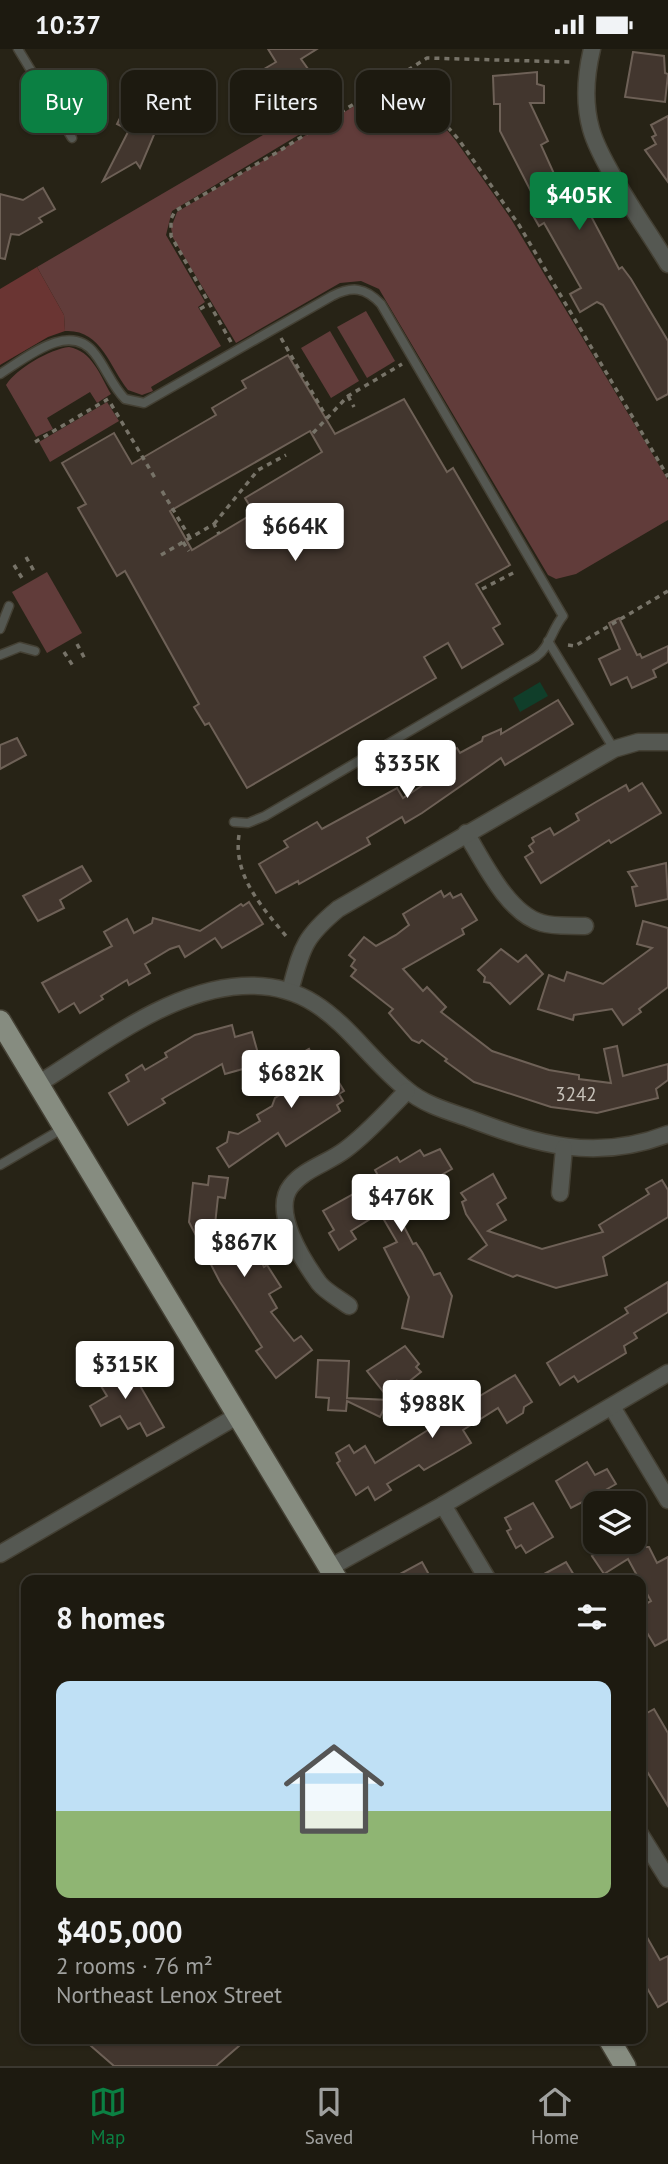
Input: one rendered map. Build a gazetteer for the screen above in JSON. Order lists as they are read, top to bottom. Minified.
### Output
{"house_numbers":["3242"],"page":{"status":"10:37","chip":["Buy","Rent","Filters","New"],"price":["$405K","$664K","$335K","$682K","$476K","$867K","$315K","$988K"],"heading":"8 homes","list":[{"name":"$405,000","note":"2 rooms · 76 m² · Northeast Lenox Street"}],"tabs":["Map","Saved","Home"]}}
